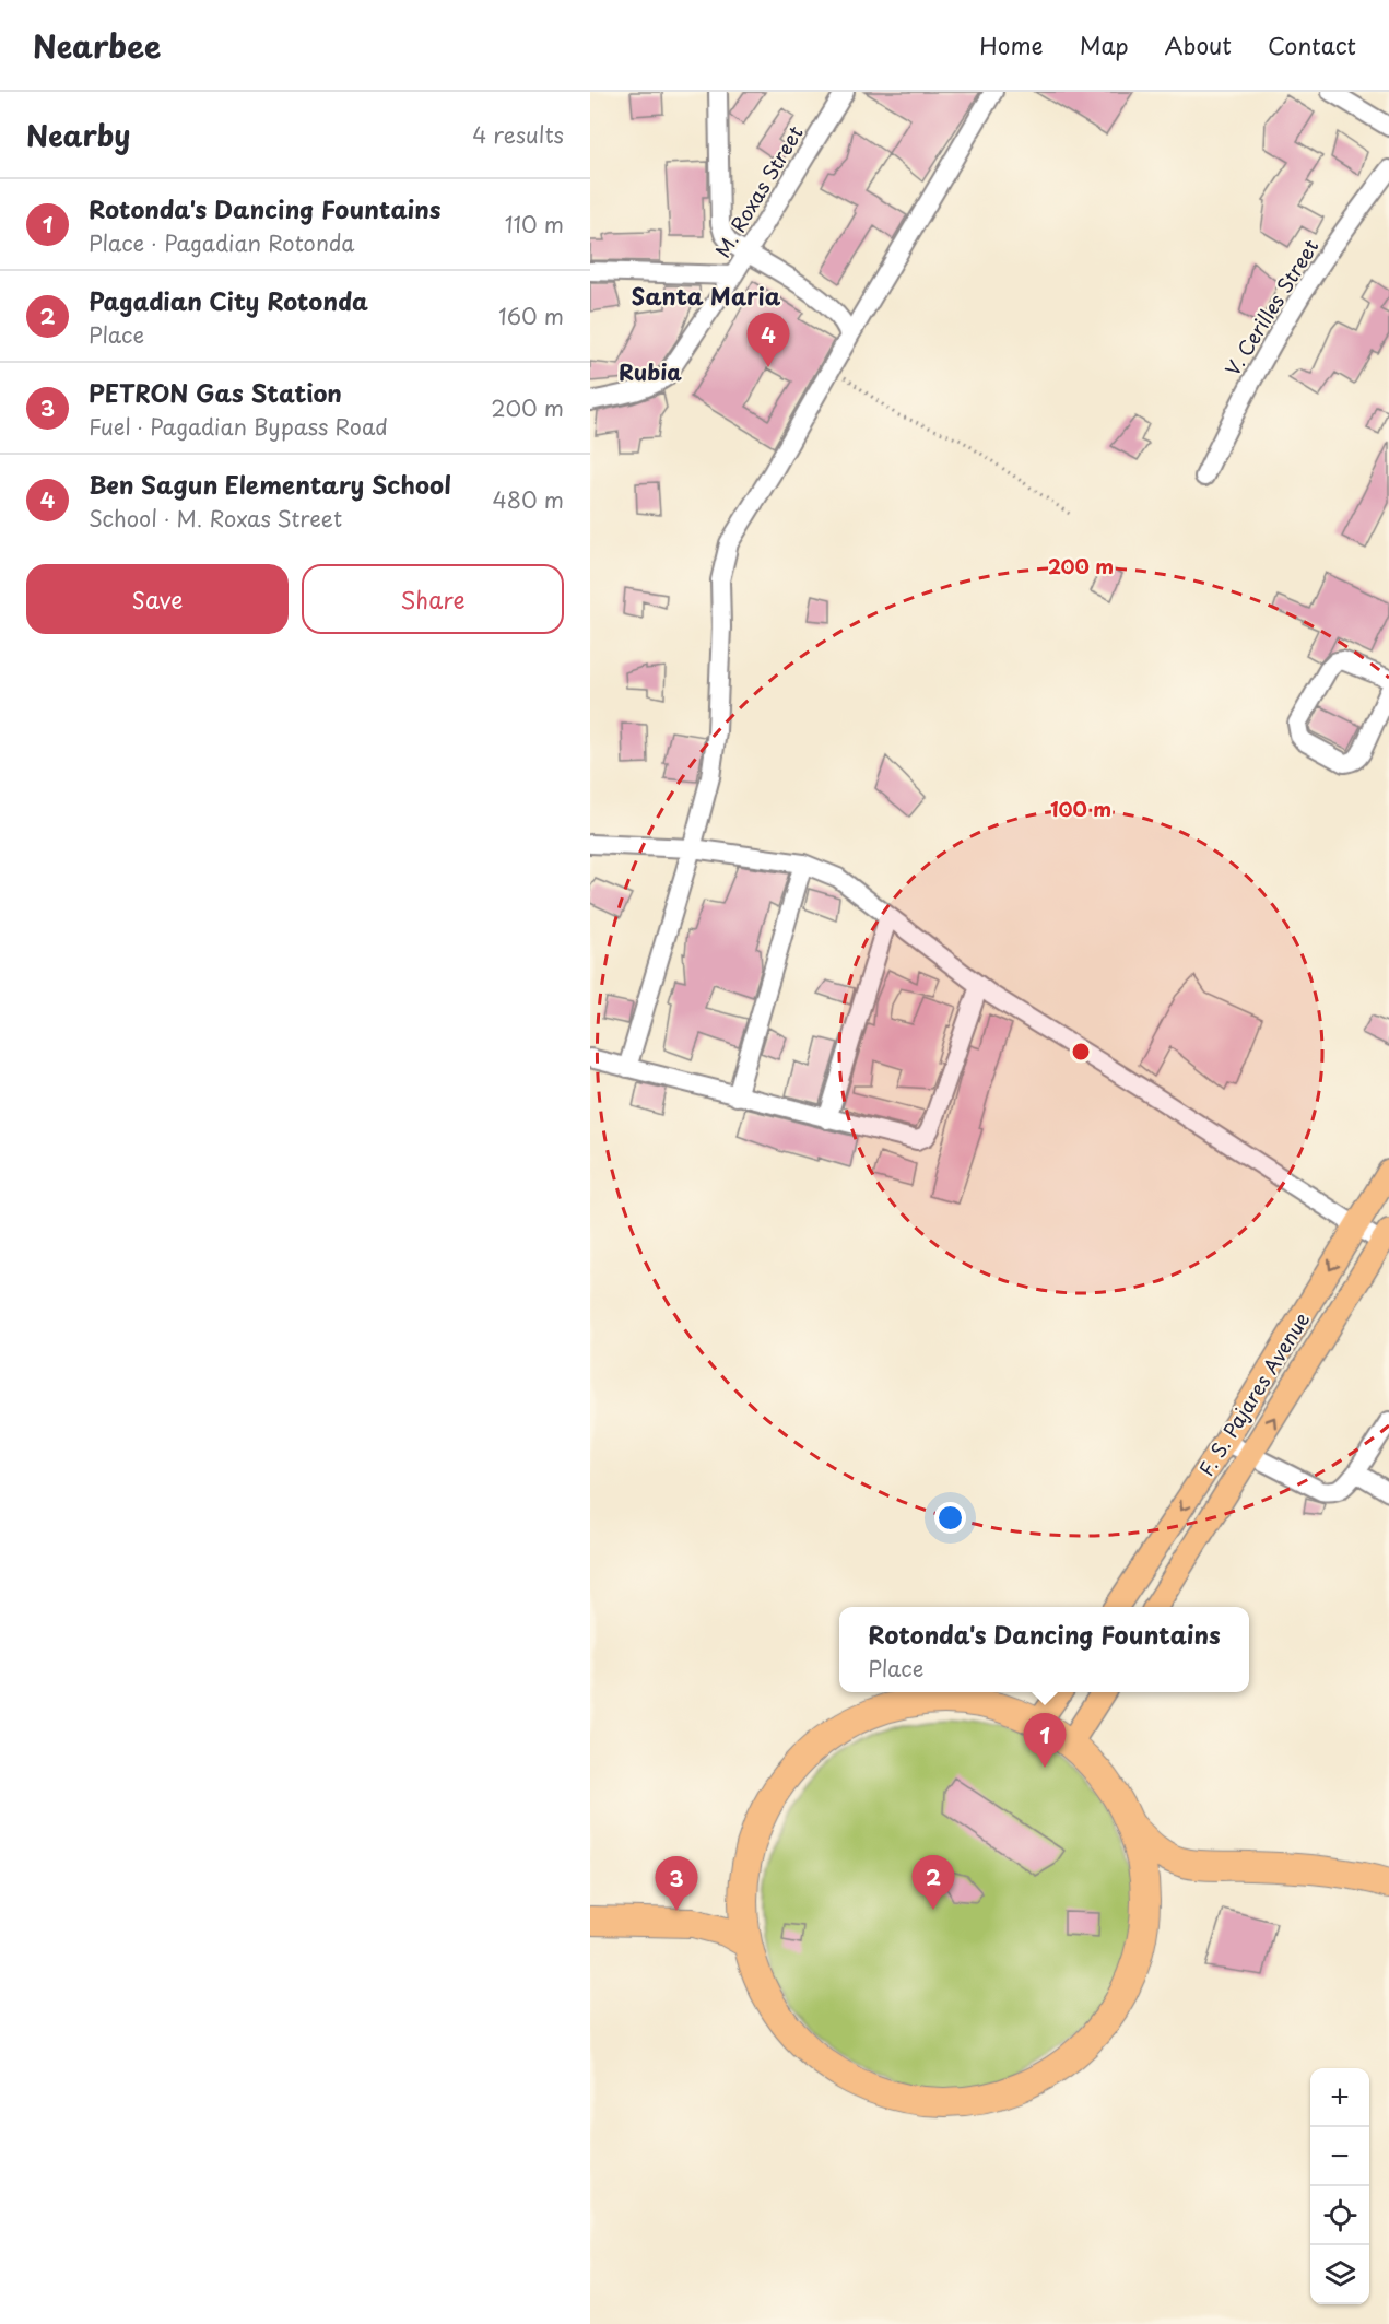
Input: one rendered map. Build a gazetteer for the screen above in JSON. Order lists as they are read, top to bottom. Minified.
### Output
{"streets":{"main road":["F. S. Pajares Avenue"],"street":["M. Roxas Street","V. Cerilles Street"]},"districts":["Santa Maria","Rubia"],"page":{"header":"Nearbee","nav":["Home","Map","About","Contact"],"heading":["Nearby","4 results"],"list":[{"mark":"1","name":"Rotonda's Dancing Fountains","note":"Place · Pagadian Rotonda","value":"110 m"},{"mark":"2","name":"Pagadian City Rotonda","note":"Place","value":"160 m"},{"mark":"3","name":"PETRON Gas Station","note":"Fuel · Pagadian Bypass Road","value":"200 m"},{"mark":"4","name":"Ben Sagun Elementary School","note":"School · M. Roxas Street","value":"480 m"}],"pins":["4","1","2","3"],"buttons":["Save","Share"],"popup":["Rotonda's Dancing Fountains","Place"],"map_buttons":["+","−"]},"rings":["200 m","100 m"]}
